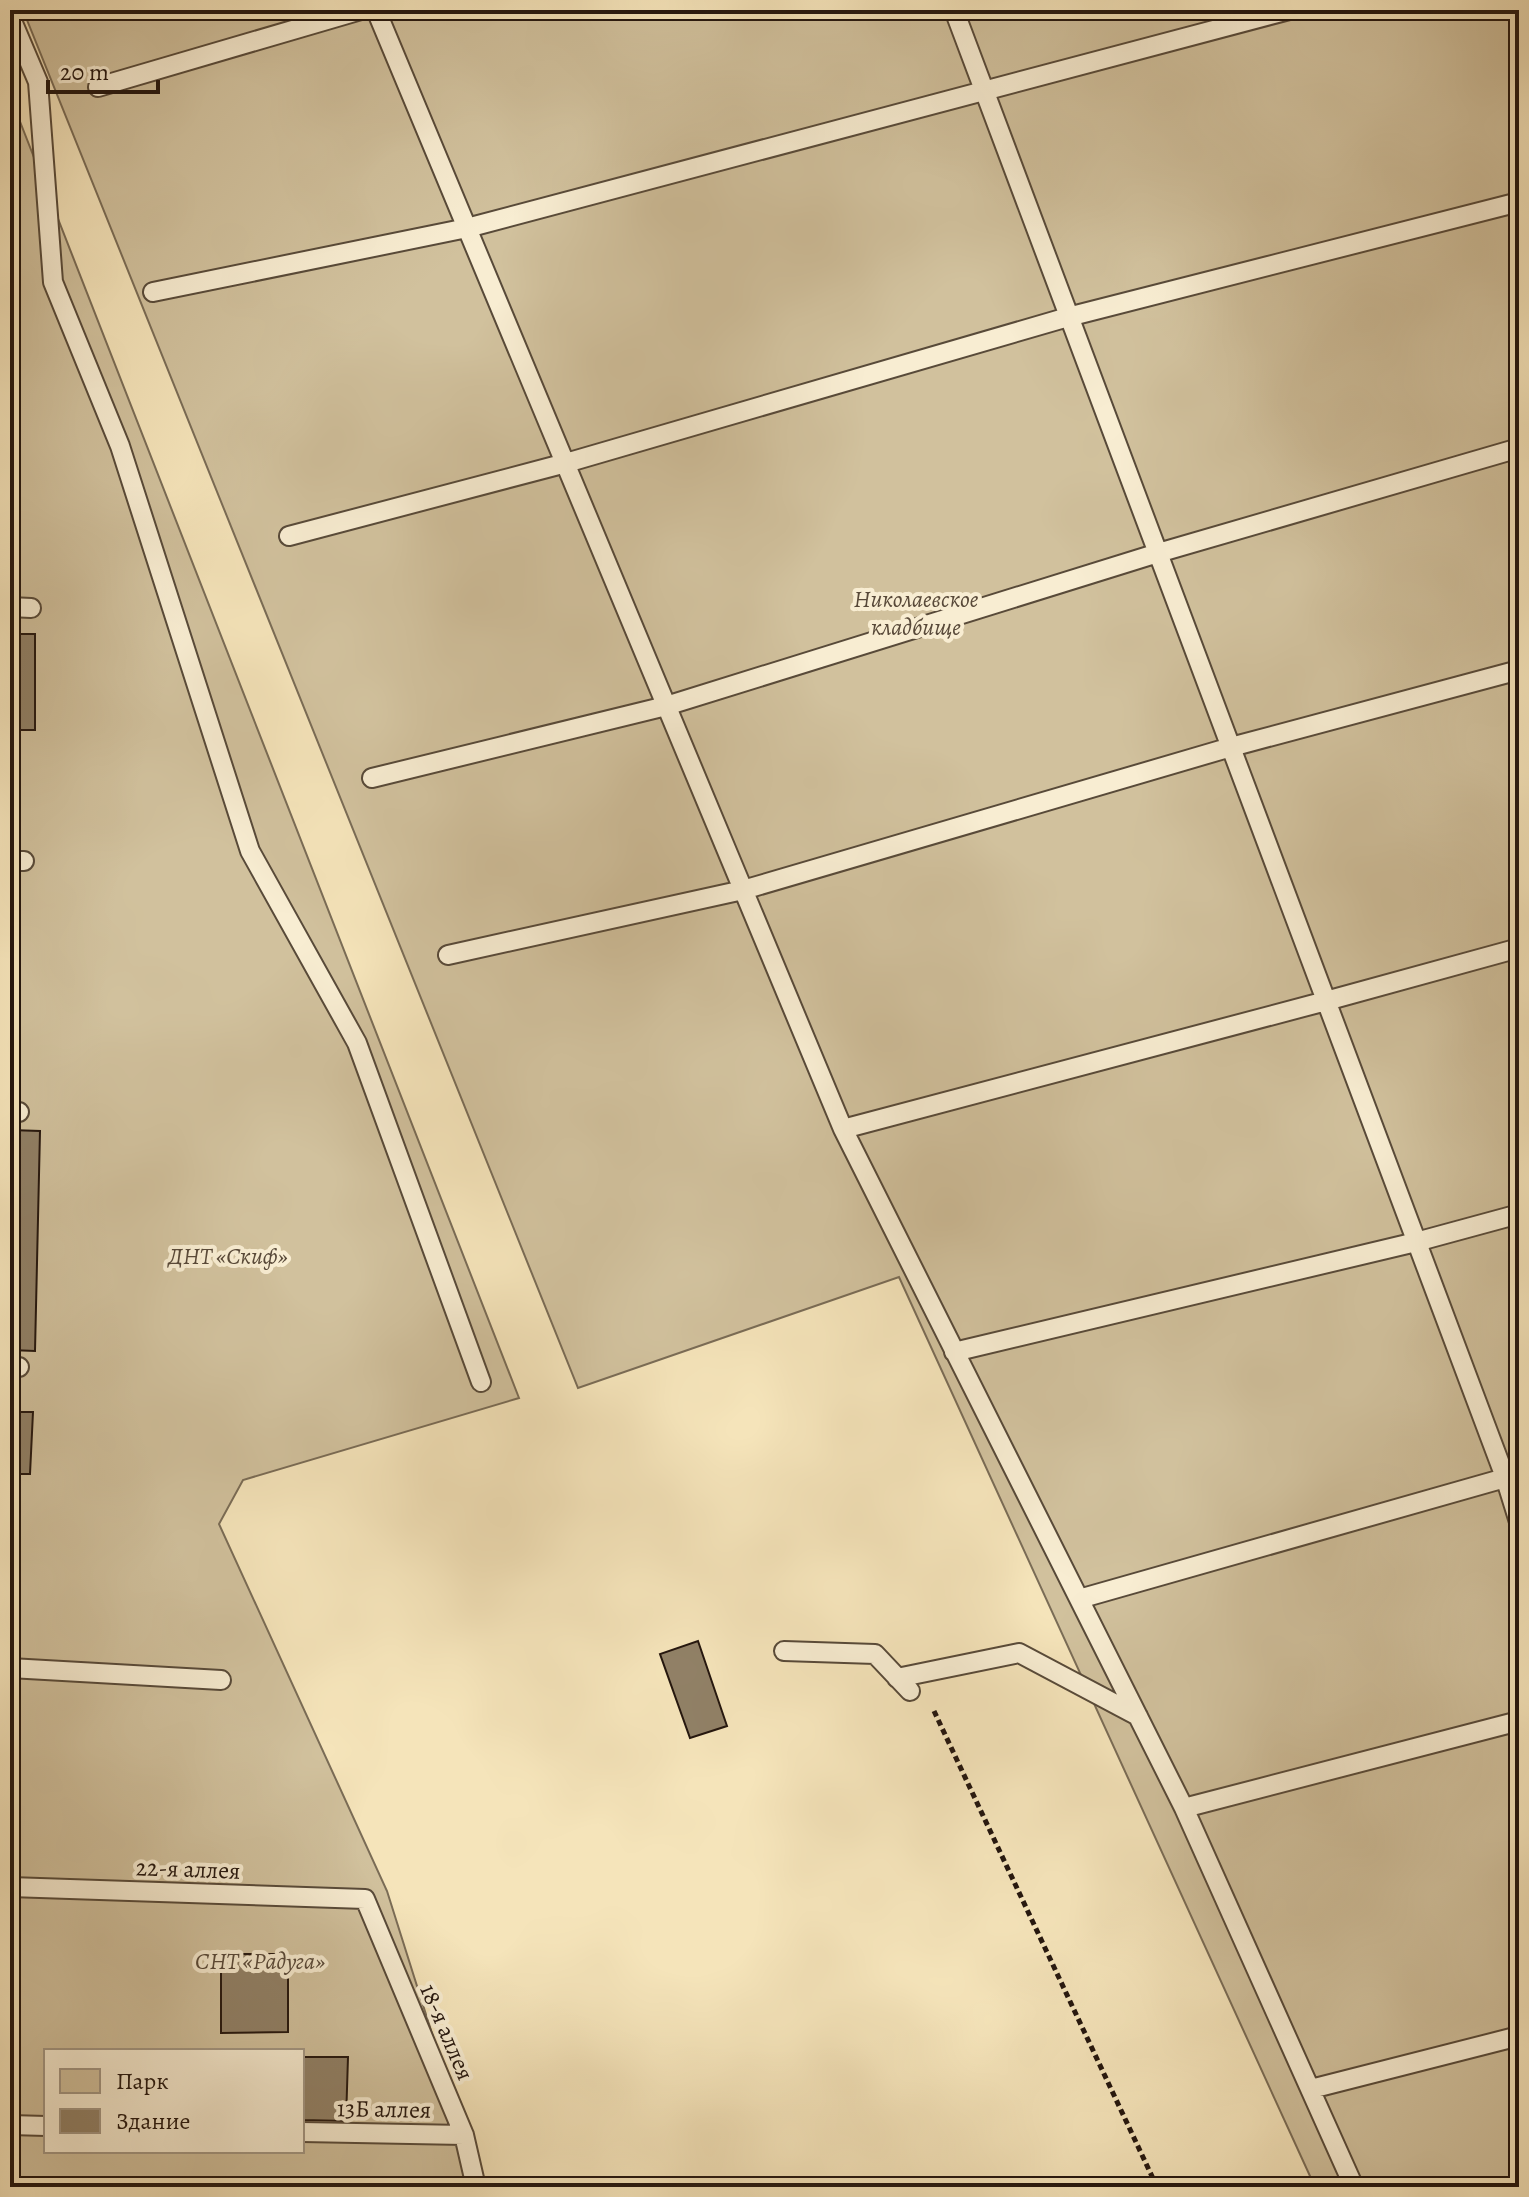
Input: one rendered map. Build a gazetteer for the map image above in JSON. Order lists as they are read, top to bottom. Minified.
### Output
{"streets":{"lane":["22-я аллея","18-я аллея","13Б аллея"]},"crossings":[["22-я аллея","18-я аллея"],["18-я аллея","13Б аллея"]],"parks":["Николаевское кладбище","ДНТ «Скиф»","СНТ «Радуга»"],"legend":["Парк","Здание"],"scale_bar":"20 m"}
